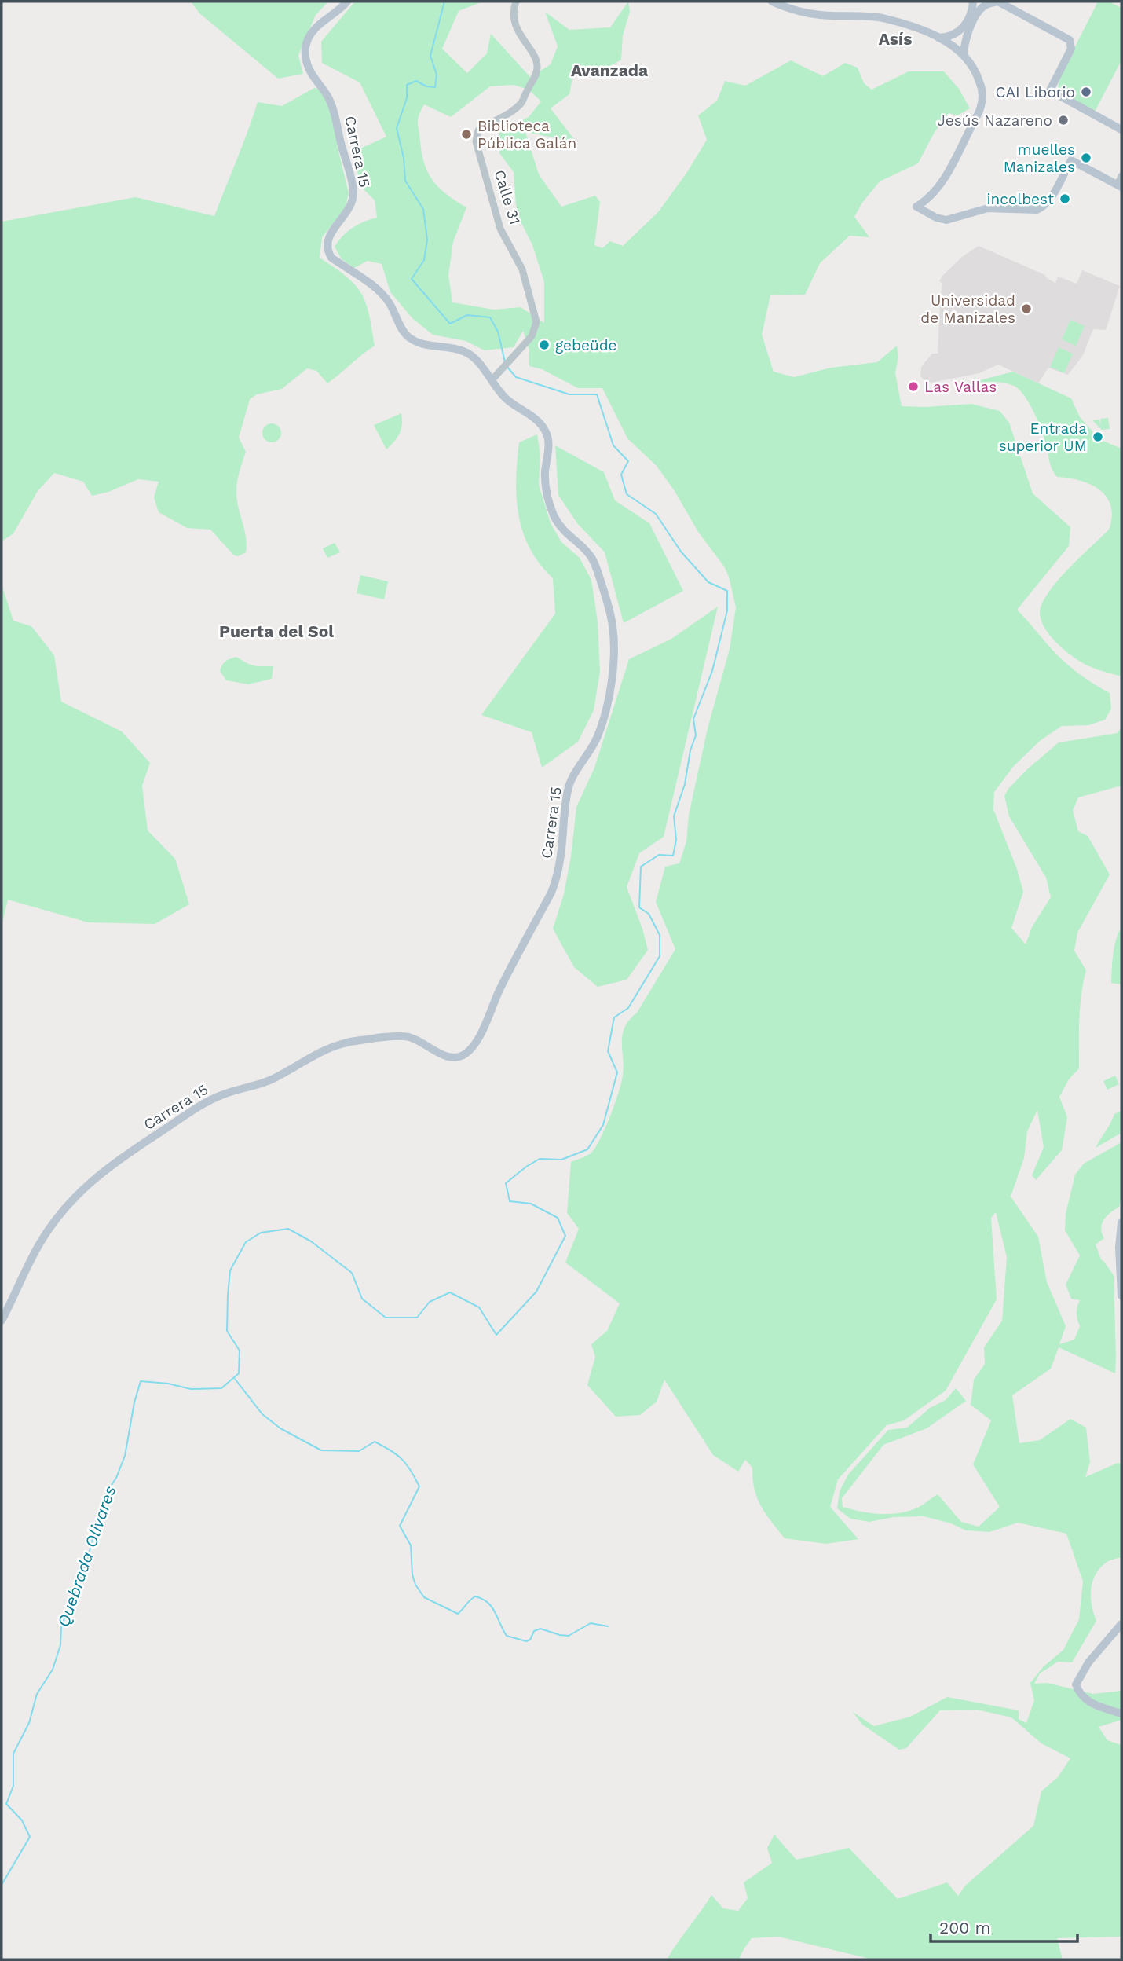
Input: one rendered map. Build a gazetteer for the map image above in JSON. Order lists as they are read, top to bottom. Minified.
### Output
{"streets":{"main road":["Carrera 15"],"street":["Calle 31"]},"crossings":[["Carrera 15","Calle 31"]],"districts":["Asís","Avanzada","Puerta del Sol"],"water":["Quebrada Olivares"],"places":["CAI Liborio","Jesús Nazareno","Biblioteca Pública Galán","muelles Manizales","incolbest","Universidad de Manizales","gebeüde","Las Vallas","Entrada superior UM"],"scale_bar":"200 m"}
